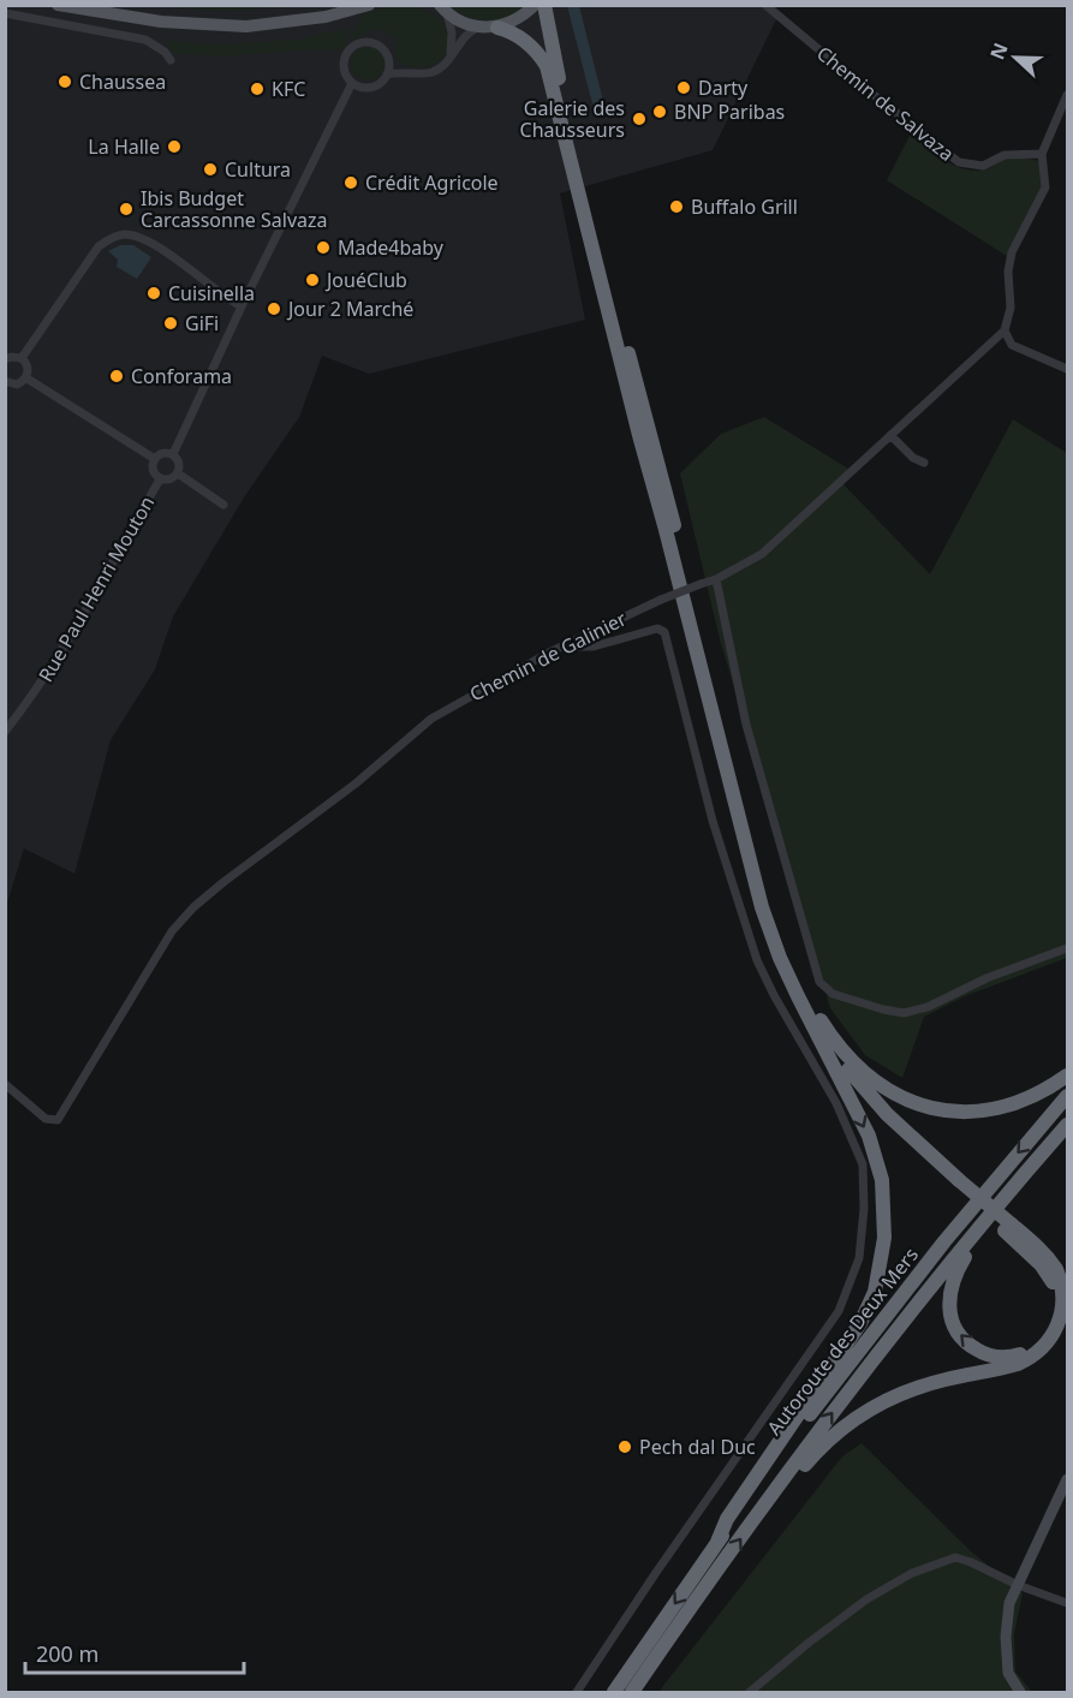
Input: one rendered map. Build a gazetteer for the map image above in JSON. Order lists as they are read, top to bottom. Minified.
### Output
{"streets":{"highway":["Autoroute des Deux Mers"],"street":["Chemin de Salvaza","Rue Paul Henri Mouton","Chemin de Galinier"]},"places":["Chaussea","Darty","KFC","BNP Paribas","Galerie des Chausseurs","La Halle","Cultura","Crédit Agricole","Buffalo Grill","Ibis Budget Carcassonne Salvaza","Made4baby","JouéClub","Cuisinella","Jour 2 Marché","GiFi","Conforama","Pech dal Duc"],"scale_bar":"200 m","north":"left"}
